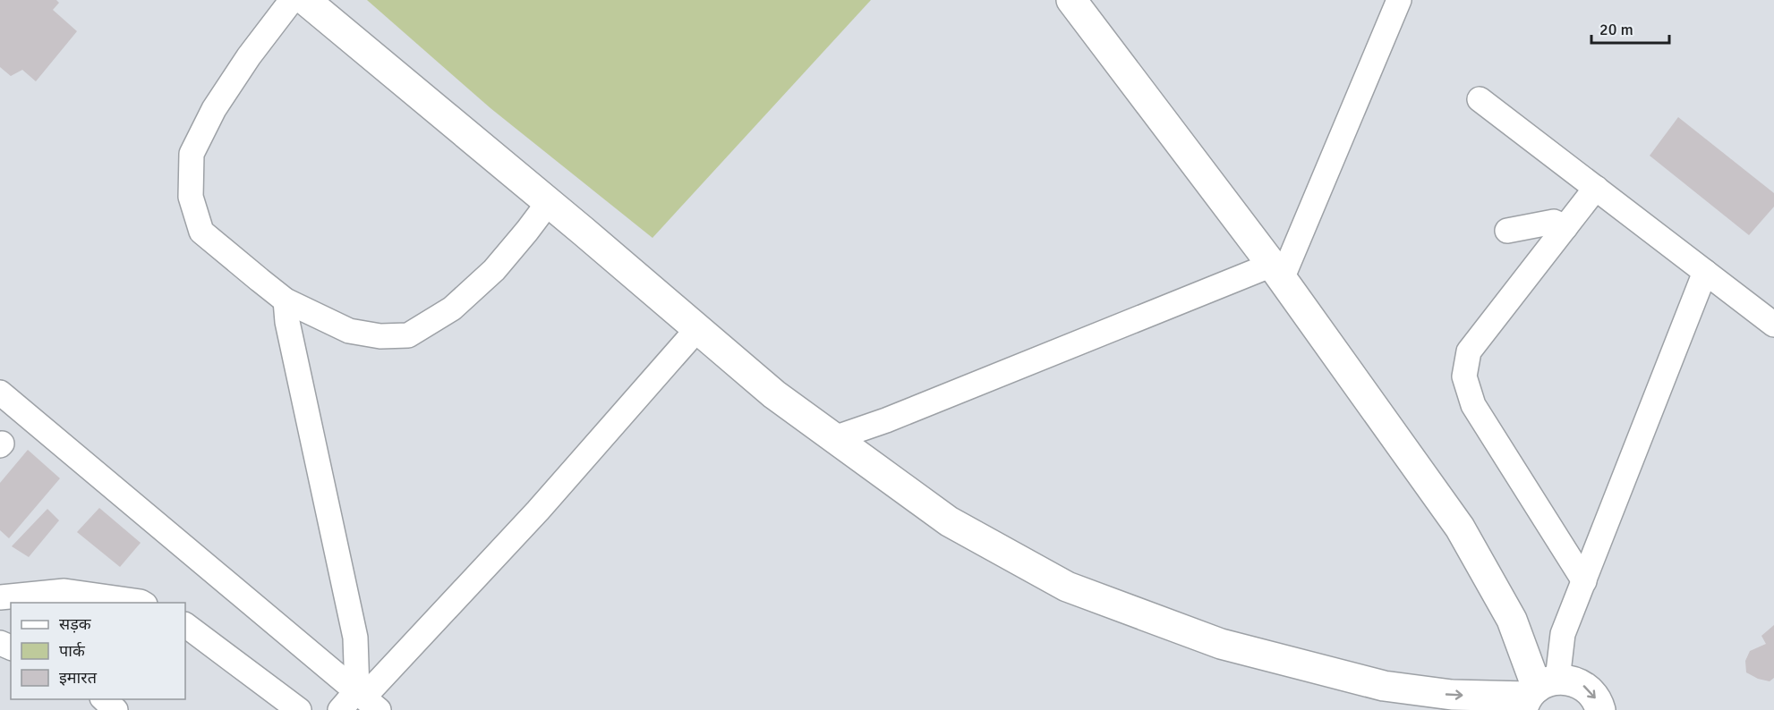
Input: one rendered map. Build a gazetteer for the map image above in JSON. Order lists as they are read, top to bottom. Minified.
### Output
{"legend":["सड़क","पार्क","इमारत"],"scale_bar":"20 m"}
